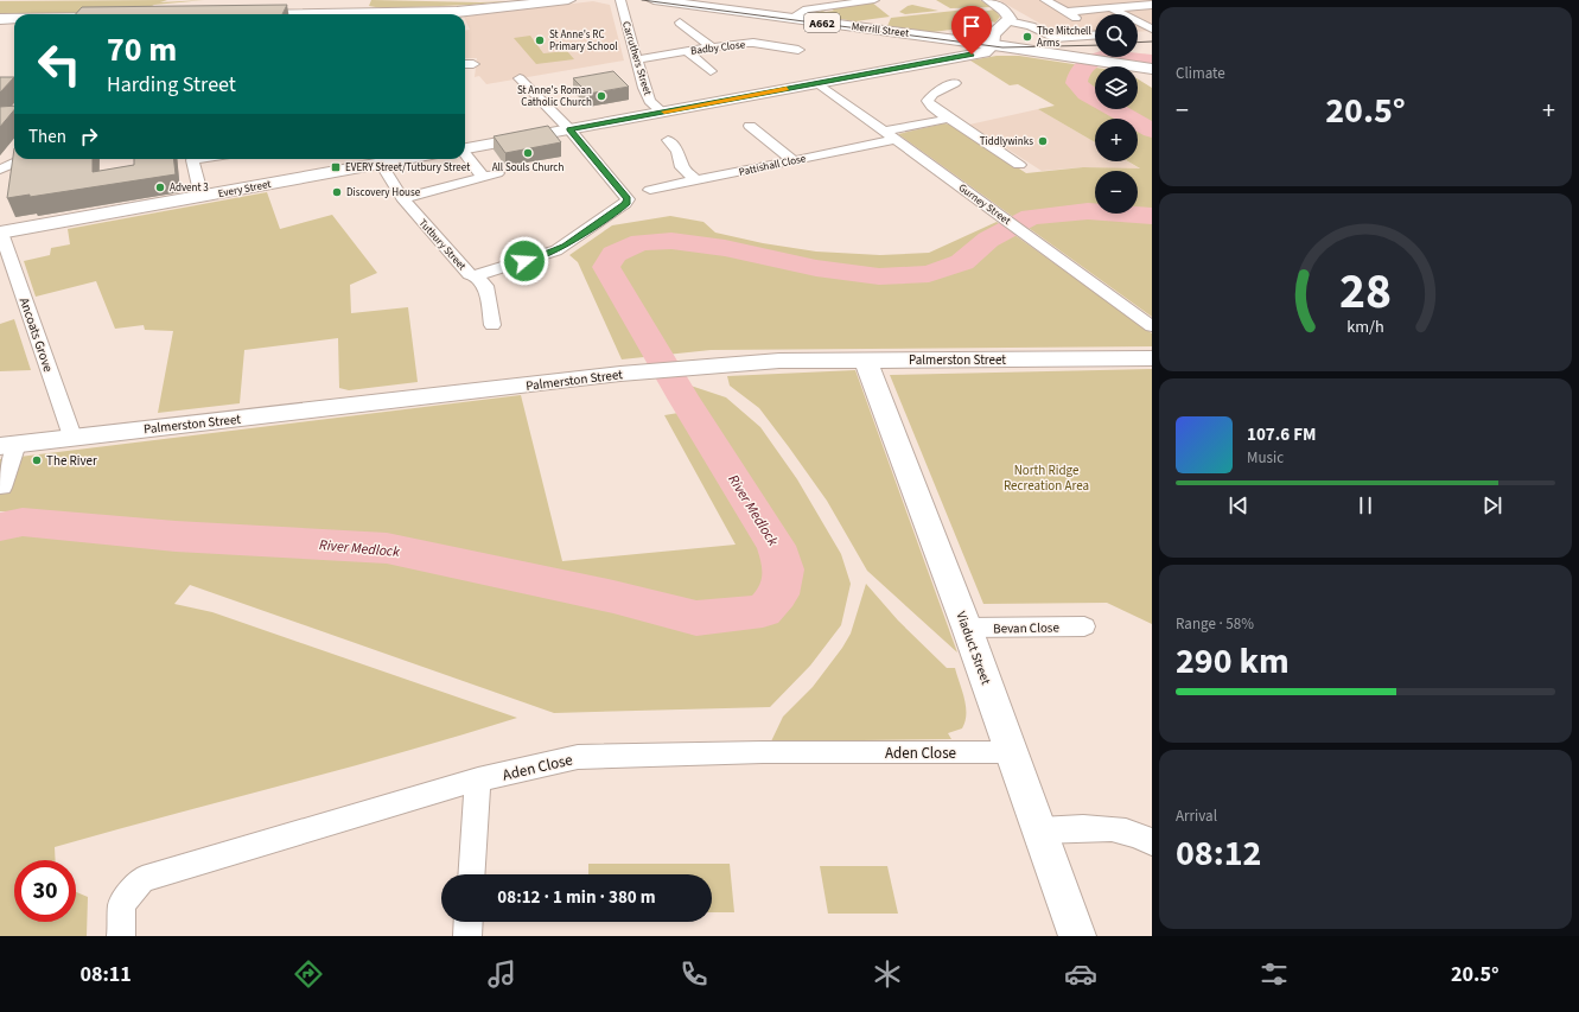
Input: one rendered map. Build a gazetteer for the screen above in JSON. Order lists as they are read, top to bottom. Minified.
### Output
{"streets":{"street":["A662","Merrill Street","Badby Close","Carruthers Street","Pattishall Close","Every Street","Gurney Street","Tutbury Street","Ancoats Grove","Palmerston Street","Bevan Close","Viaduct Street","Aden Close"]},"crossings":[["Badby Close","Carruthers Street"],["Pattishall Close","Gurney Street"],["Every Street","Tutbury Street"],["Every Street","Ancoats Grove"],["Ancoats Grove","Palmerston Street"],["Palmerston Street","Viaduct Street"],["Bevan Close","Viaduct Street"],["Viaduct Street","Aden Close"]],"water":["River Medlock"],"parks":["North Ridge Recreation Area"],"places":{"other":["The Mitchell Arms","St Anne's RC Primary School","St Anne's Roman Catholic Church","Tiddlywinks","All Souls Church","Advent 3","Discovery House","The River"],"transit":["EVERY Street/Tutbury Street"]},"page":{"tile":["Climate",["Range · 58%","290 km"],["Arrival","08:12"]],"map_buttons":["+","−"],"turn":["70 m","Harding Street"],"heat":["−","20.5°","+"],"then":"Then","song":["107.6 FM","Music"],"limit":"30","trip":"08:12 · 1 min · 380 m","tabs":["08:11","20.5°"],"gauge":["28","km/h"]}}
